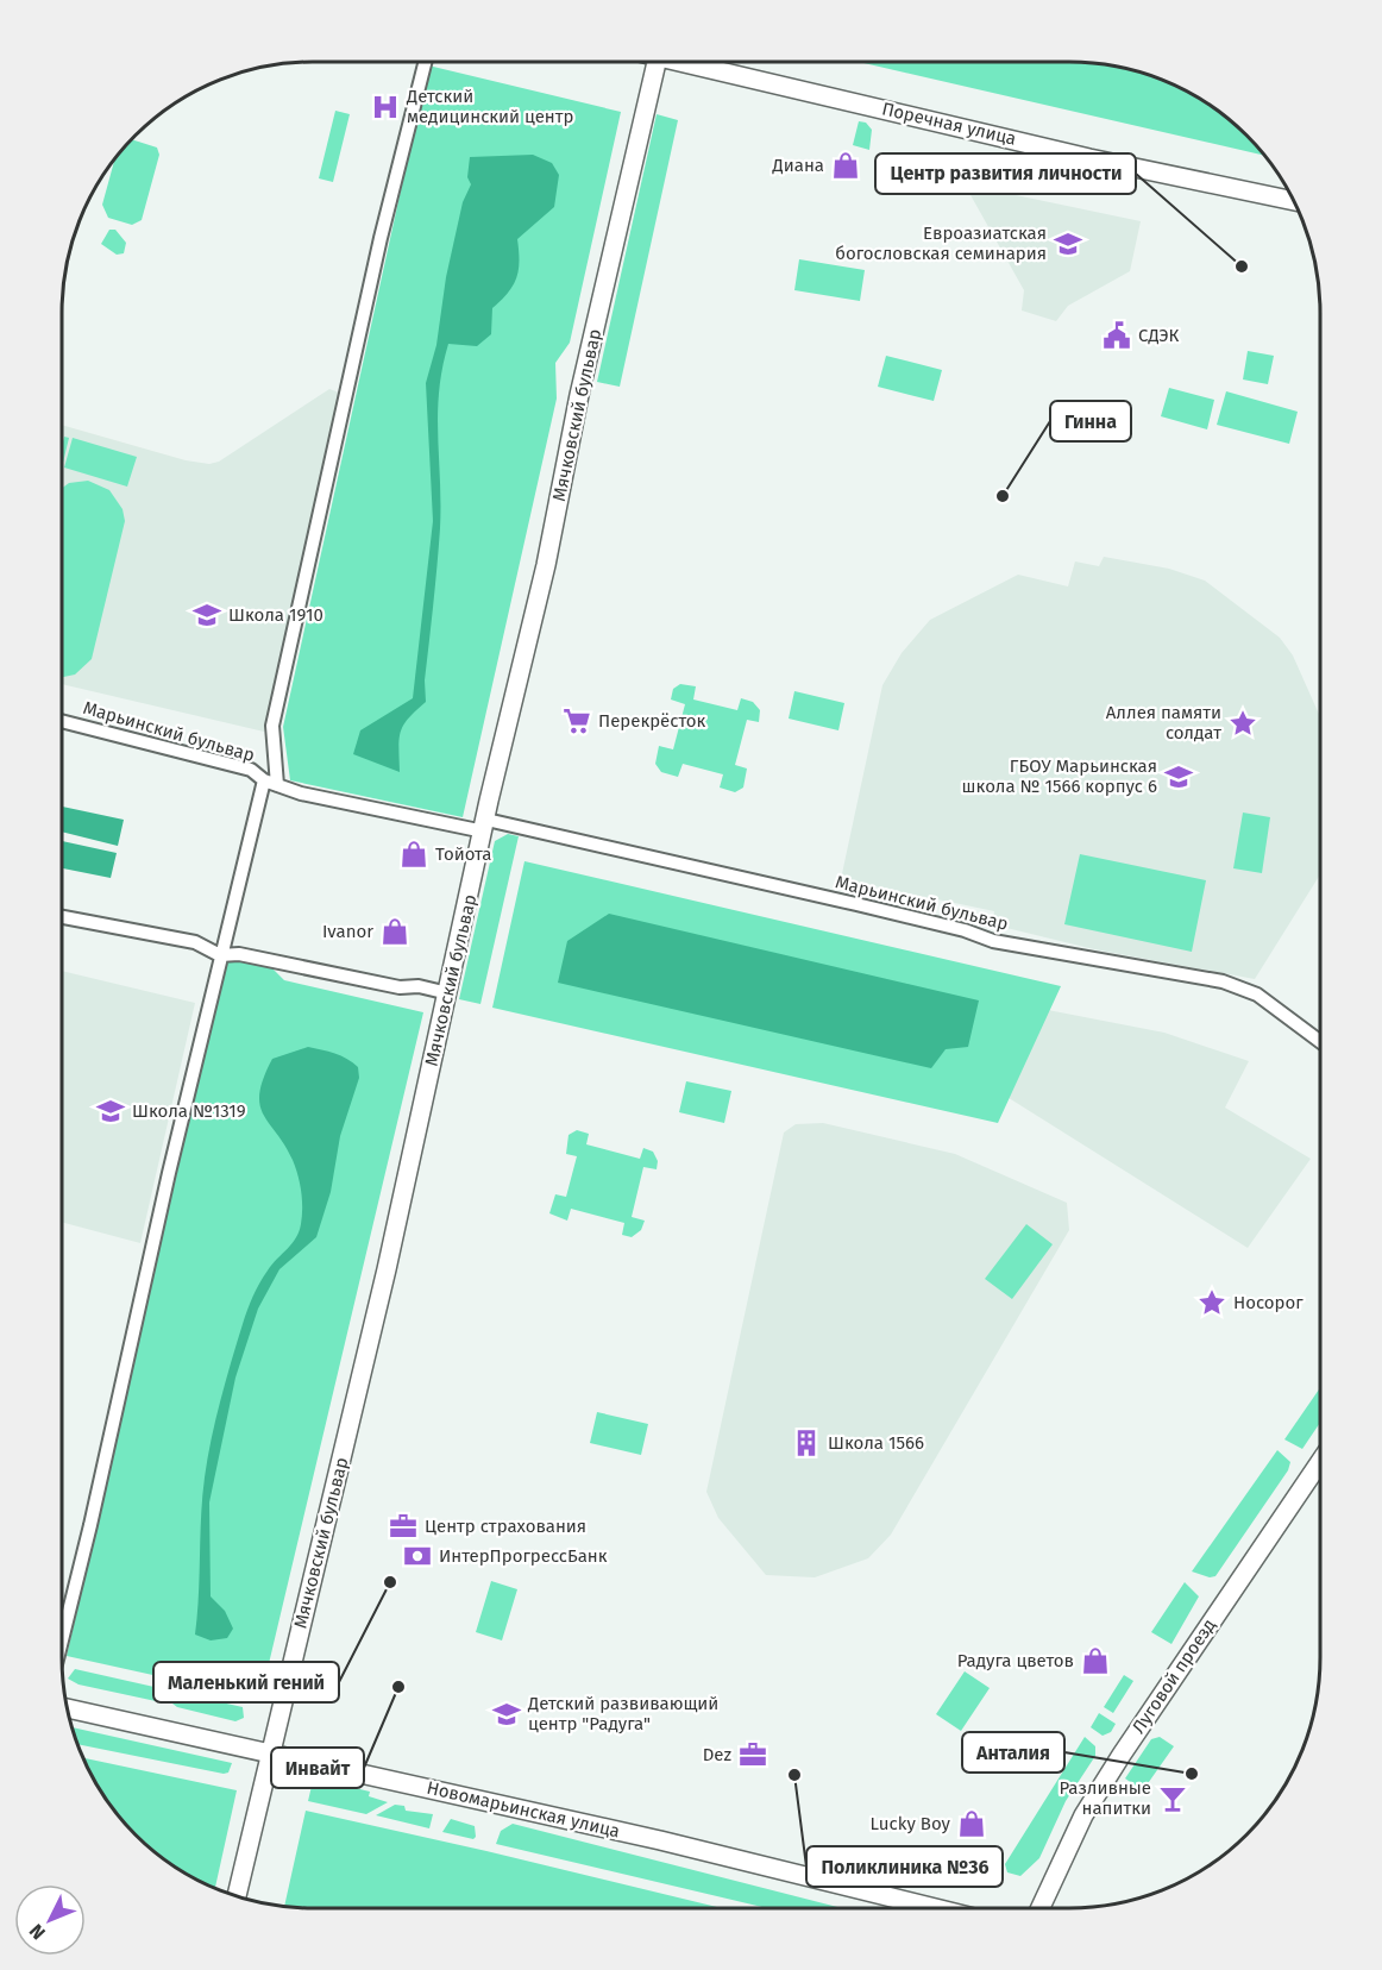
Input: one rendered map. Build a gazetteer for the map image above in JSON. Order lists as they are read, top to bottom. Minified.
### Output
{"streets":{"street":["Поречная улица","Мячковский бульвар","Марьинский бульвар","Луговой проезд","Новомарьинская улица"]},"crossings":[["Мячковский бульвар","Марьинский бульвар"],["Мячковский бульвар","Новомарьинская улица"]],"places":{"hospital":["Детский медицинский центр"],"shop":["Диана","Тойота","Ivanor","Радуга цветов","Lucky Boy"],"school or university":["Евроазиатская богословская семинария","Школа 1910","ГБОУ Марьинская школа № 1566 корпус 6","Школа №1319","Детский развивающий центр \"Радуга\""],"other":["Центр развития личности","Гинна","Маленький гений","Инвайт","Анталия","Поликлиника №36"],"public building":["СДЭК"],"supermarket":["Перекрёсток"],"place":["Аллея памяти солдат","Носорог"],"building":["Школа 1566"],"office":["Центр страхования","Dez"],"bank":["ИнтерПрогрессБанк"],"bar":["Разливные напитки"]},"north":"bottom left"}
